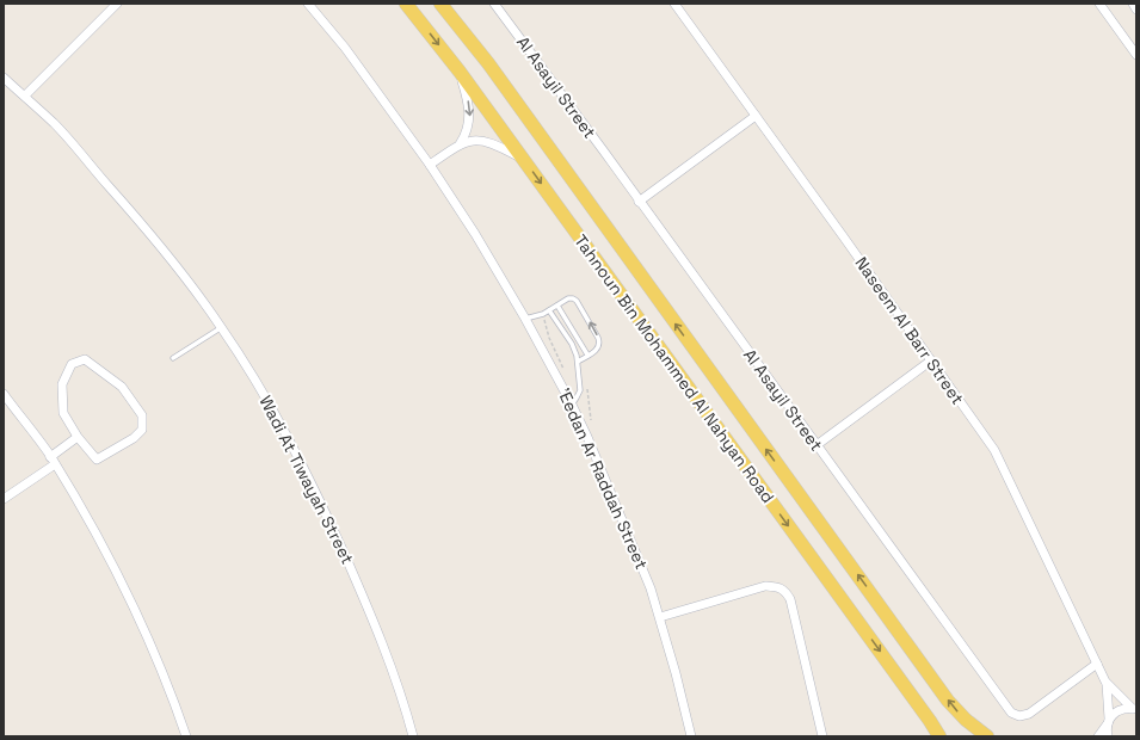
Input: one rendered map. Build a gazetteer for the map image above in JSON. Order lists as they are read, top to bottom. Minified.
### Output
{"streets":{"main road":["Tahnoun Bin Mohammed Al Nahyan Road"],"street":["Al Asayil Street","Naseem Al Barr Street","'Eedan Ar Raddah Street","Wadi At Tiwayah Street"]},"crossings":[["Al Asayil Street","Naseem Al Barr Street"]]}
